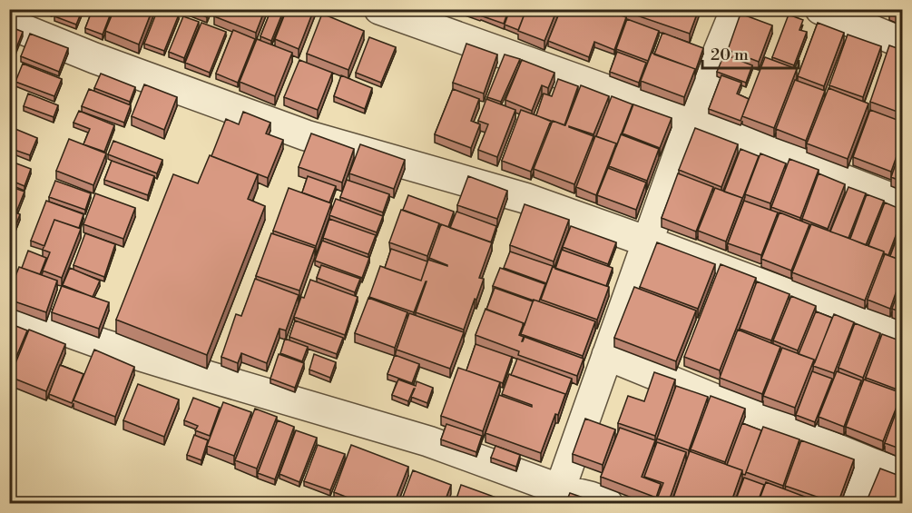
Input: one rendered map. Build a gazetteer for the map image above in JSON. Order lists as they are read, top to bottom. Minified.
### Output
{"scale_bar":"20 m"}
